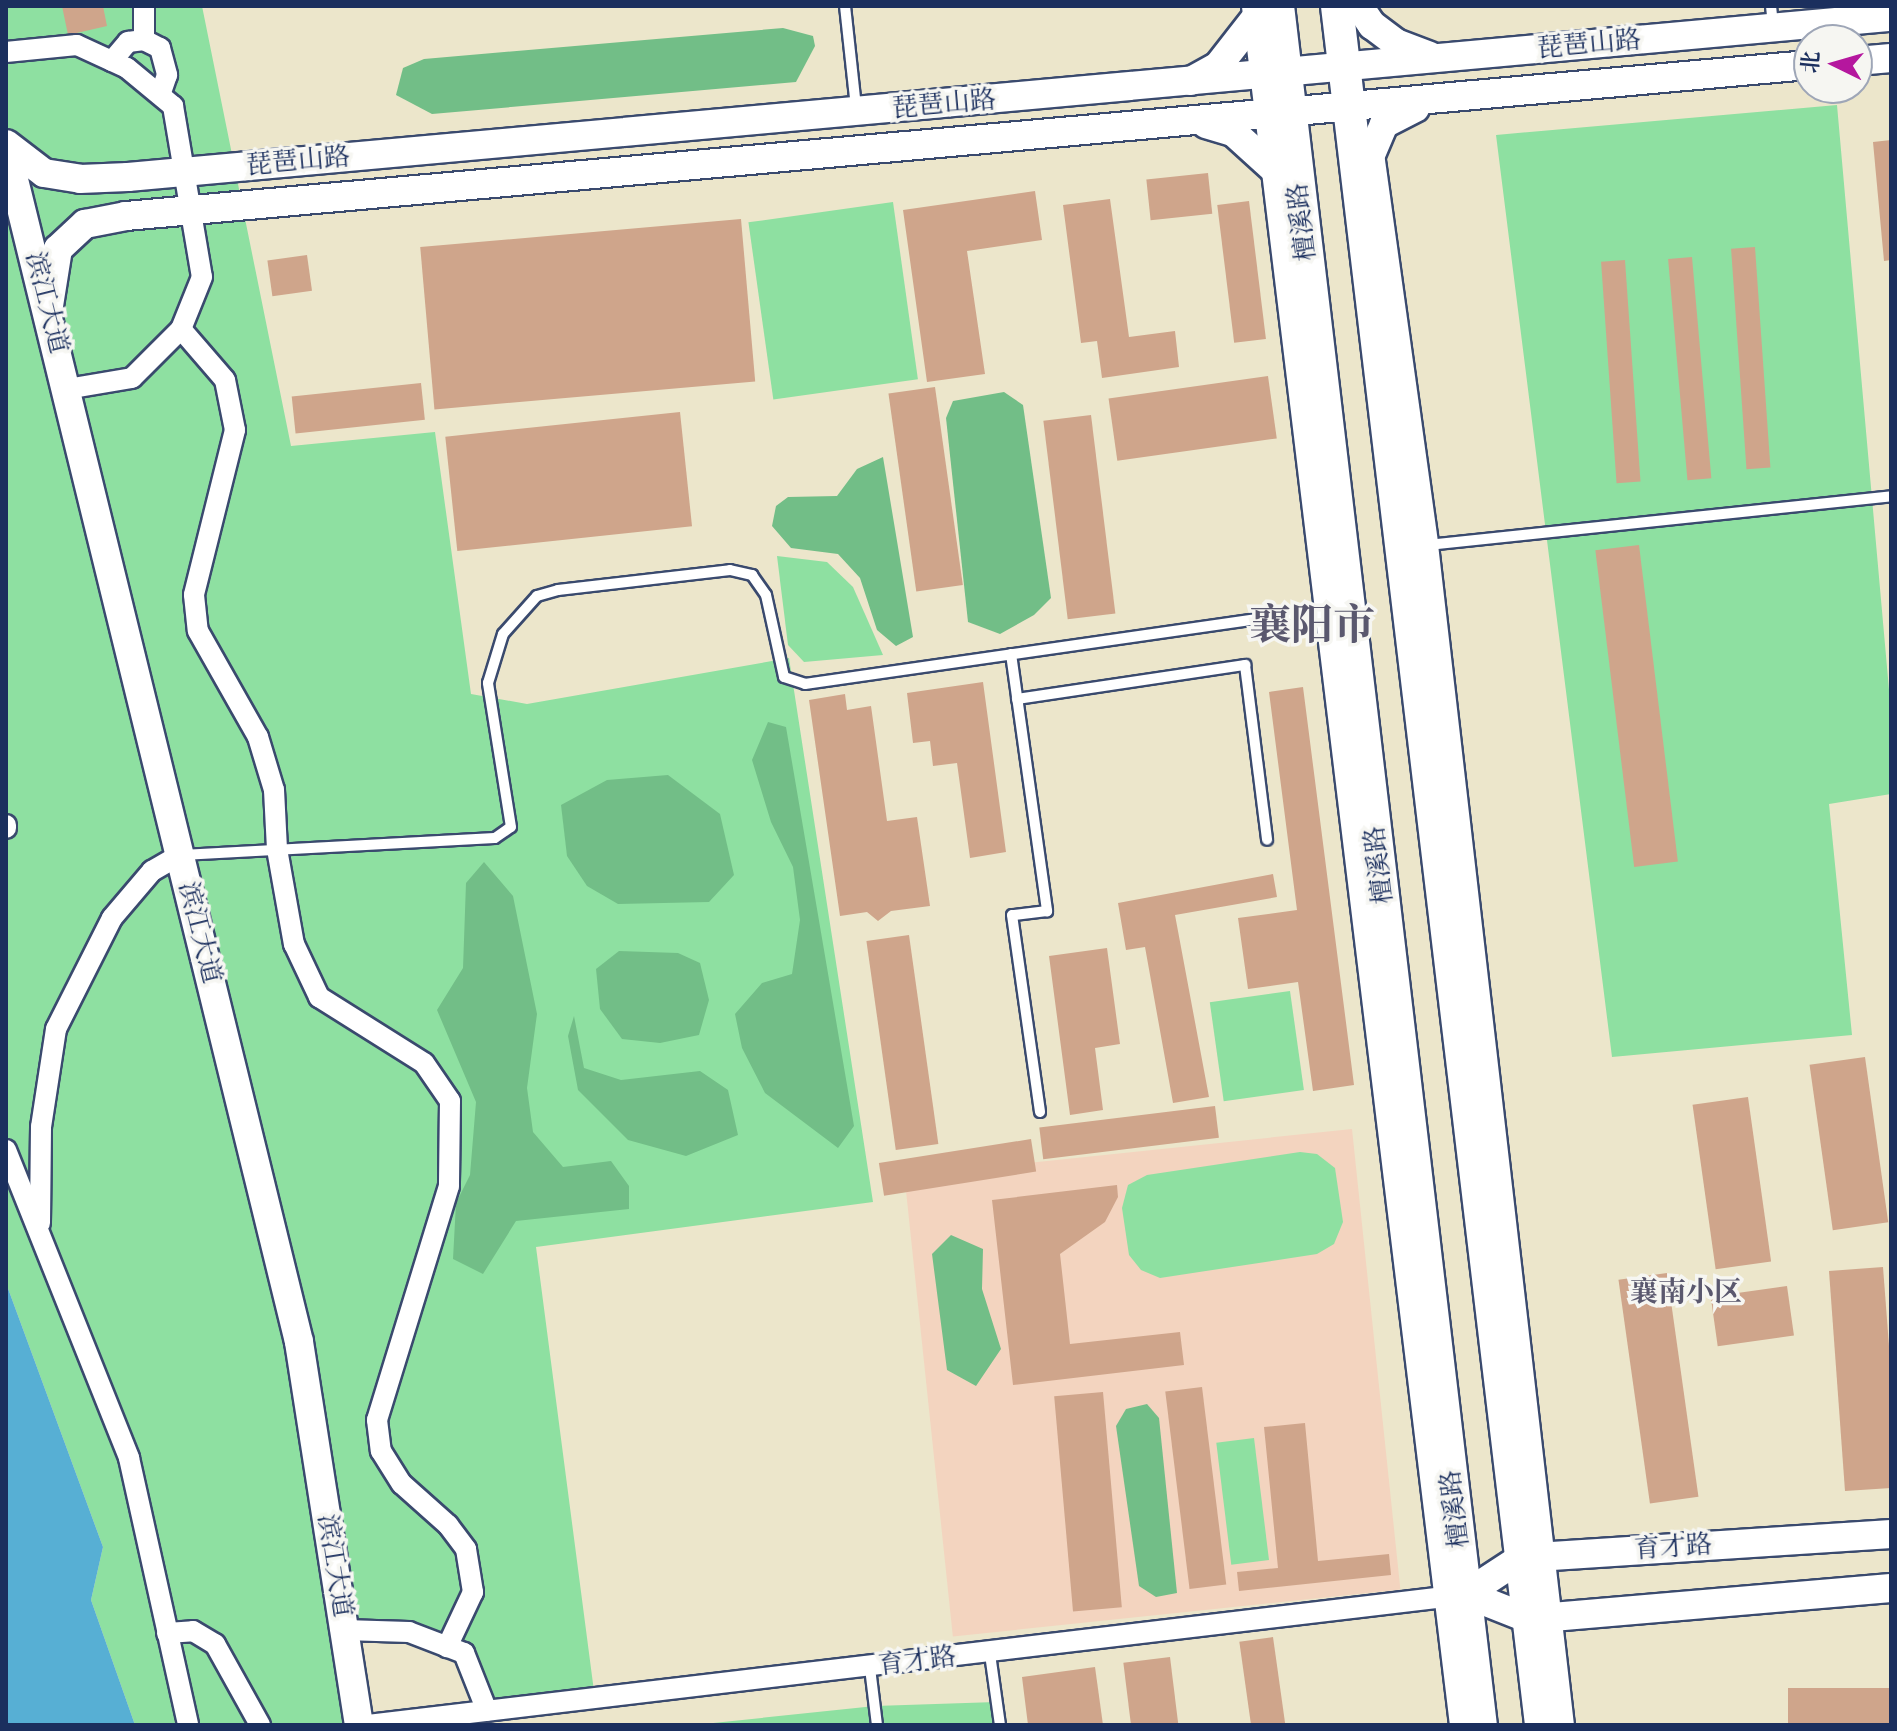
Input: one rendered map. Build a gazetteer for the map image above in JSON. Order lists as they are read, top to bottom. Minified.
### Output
{"streets":{"main road":["檀溪路"],"street":["琵琶山路","滨江大道","育才路"]},"crossings":[["琵琶山路","檀溪路"],["琵琶山路","滨江大道"],["檀溪路","育才路"]],"districts":["襄阳市","襄南小区"],"north":"left"}
